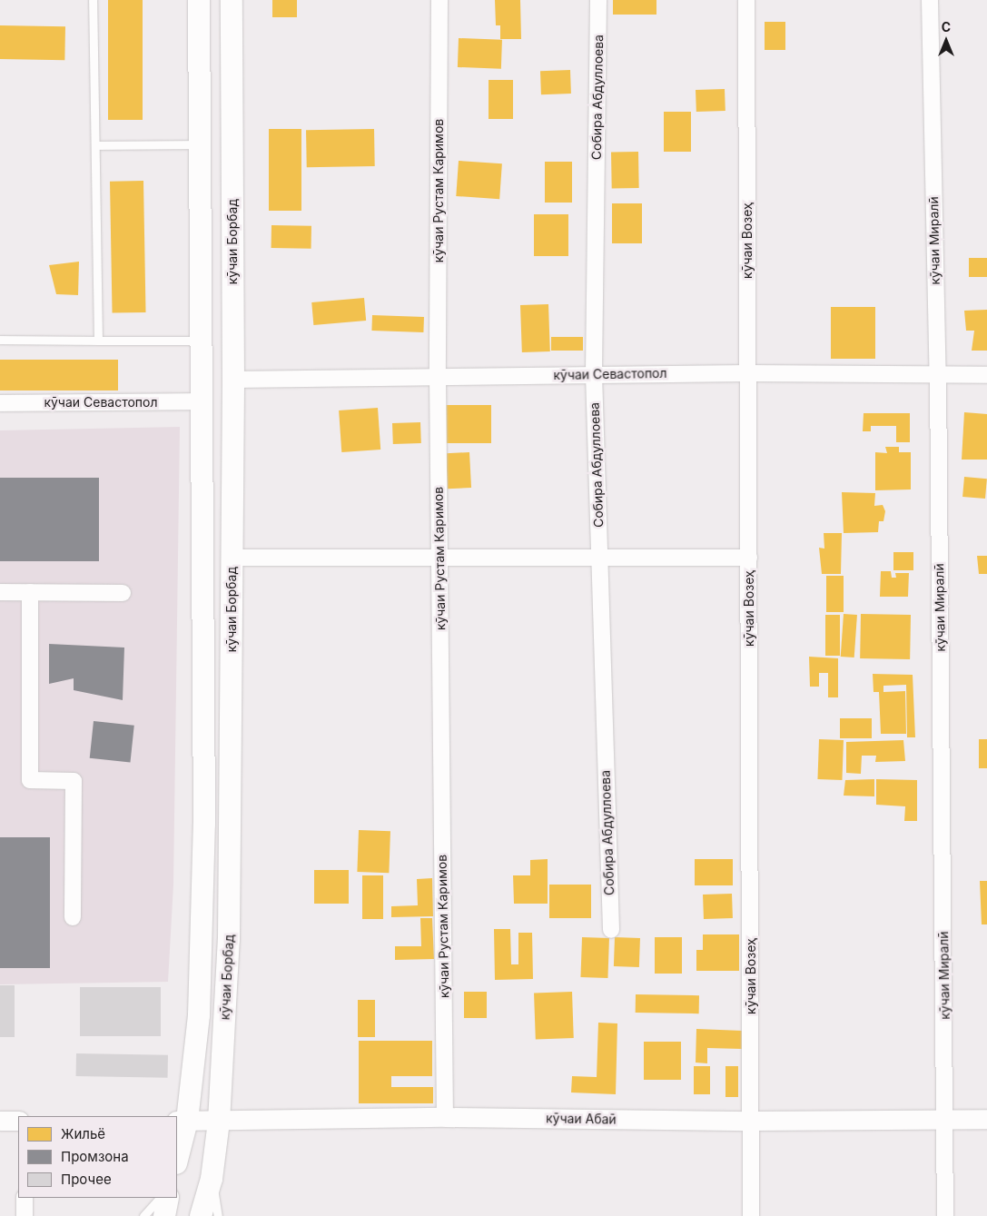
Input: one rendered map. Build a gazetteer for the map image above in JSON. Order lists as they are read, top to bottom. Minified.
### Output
{"streets":{"main road":["кӯчаи Борбад"],"street":["Собира Абдуллоева","кӯчаи Рустам Каримов","кӯчаи Возеҳ","кӯчаи Миралӣ","кӯчаи Севастопол","кӯчаи Абаӣ"]},"crossings":[["Собира Абдуллоева","кӯчаи Севастопол"],["кӯчаи Рустам Каримов","кӯчаи Севастопол"],["кӯчаи Рустам Каримов","кӯчаи Абаӣ"],["кӯчаи Возеҳ","кӯчаи Севастопол"],["кӯчаи Возеҳ","кӯчаи Абаӣ"],["кӯчаи Миралӣ","кӯчаи Севастопол"],["кӯчаи Миралӣ","кӯчаи Абаӣ"],["кӯчаи Борбад","кӯчаи Севастопол"],["кӯчаи Борбад","кӯчаи Абаӣ"]],"legend":["Жильё","Промзона","Прочее"],"north":"top"}
